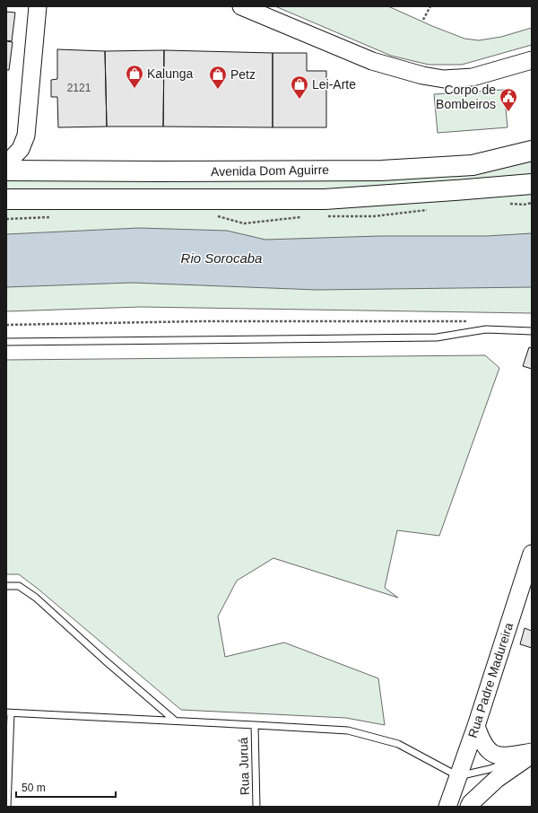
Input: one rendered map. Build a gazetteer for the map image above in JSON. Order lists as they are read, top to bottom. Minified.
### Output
{"streets":{"highway":["Avenida Dom Aguirre"],"main road":["Rua Padre Madureira"],"lane":["Rua Juruá"]},"water":["Rio Sorocaba"],"places":{"shop":["Kalunga","Petz","Lei-Arte"],"public building":["Corpo de Bombeiros"]},"house_numbers":["2121"],"scale_bar":"50 m"}
